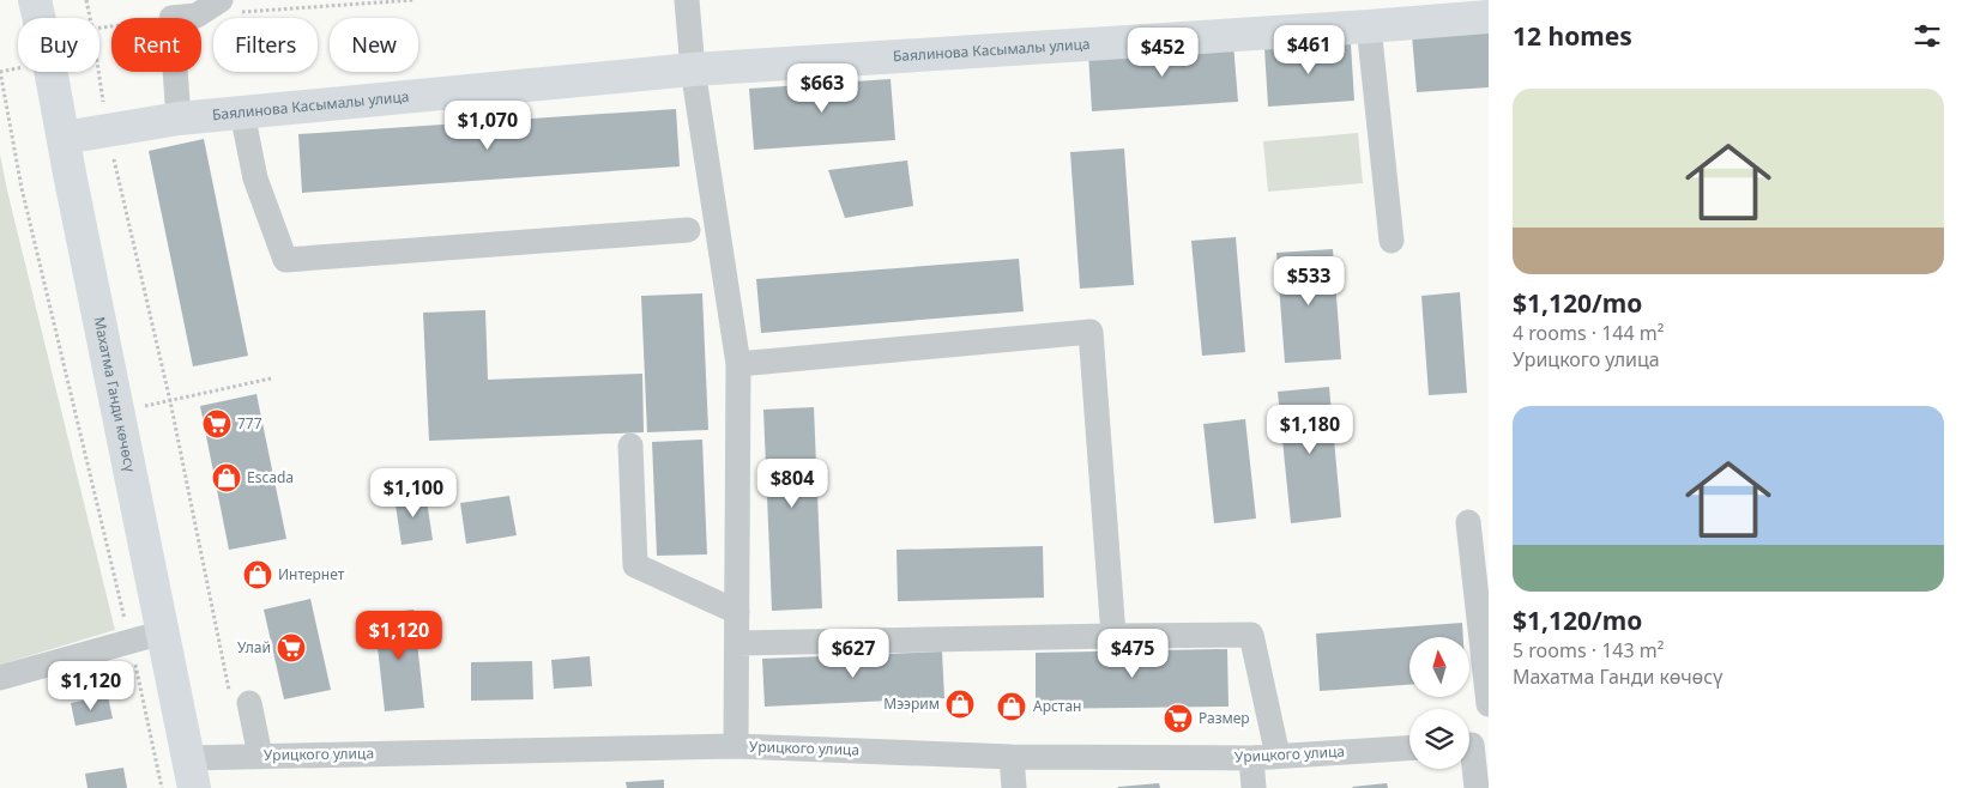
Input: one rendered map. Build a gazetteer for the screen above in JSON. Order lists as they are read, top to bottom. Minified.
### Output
{"streets":{"main road":["Баялинова Касымалы улица","Махатма Ганди көчөсү"],"street":["Урицкого улица"]},"crossings":[["Баялинова Касымалы улица","Махатма Ганди көчөсү"],["Махатма Ганди көчөсү","Урицкого улица"]],"places":{"supermarket":["777","Улай","Размер"],"shop":["Escada","Интернет","Мээрим","Арстан"]},"north":"top","page":{"heading":"12 homes","chip":["Buy","Rent","Filters","New"],"price":["$461","$452","$663","$1,070","$533","$1,180","$804","$1,100","$1,120","$627","$475","$1,120"],"list":[{"name":"$1,120/mo","note":"4 rooms · 144 m² · Урицкого улица"},{"name":"$1,120/mo","note":"5 rooms · 143 m² · Махатма Ганди көчөсү"}]}}
